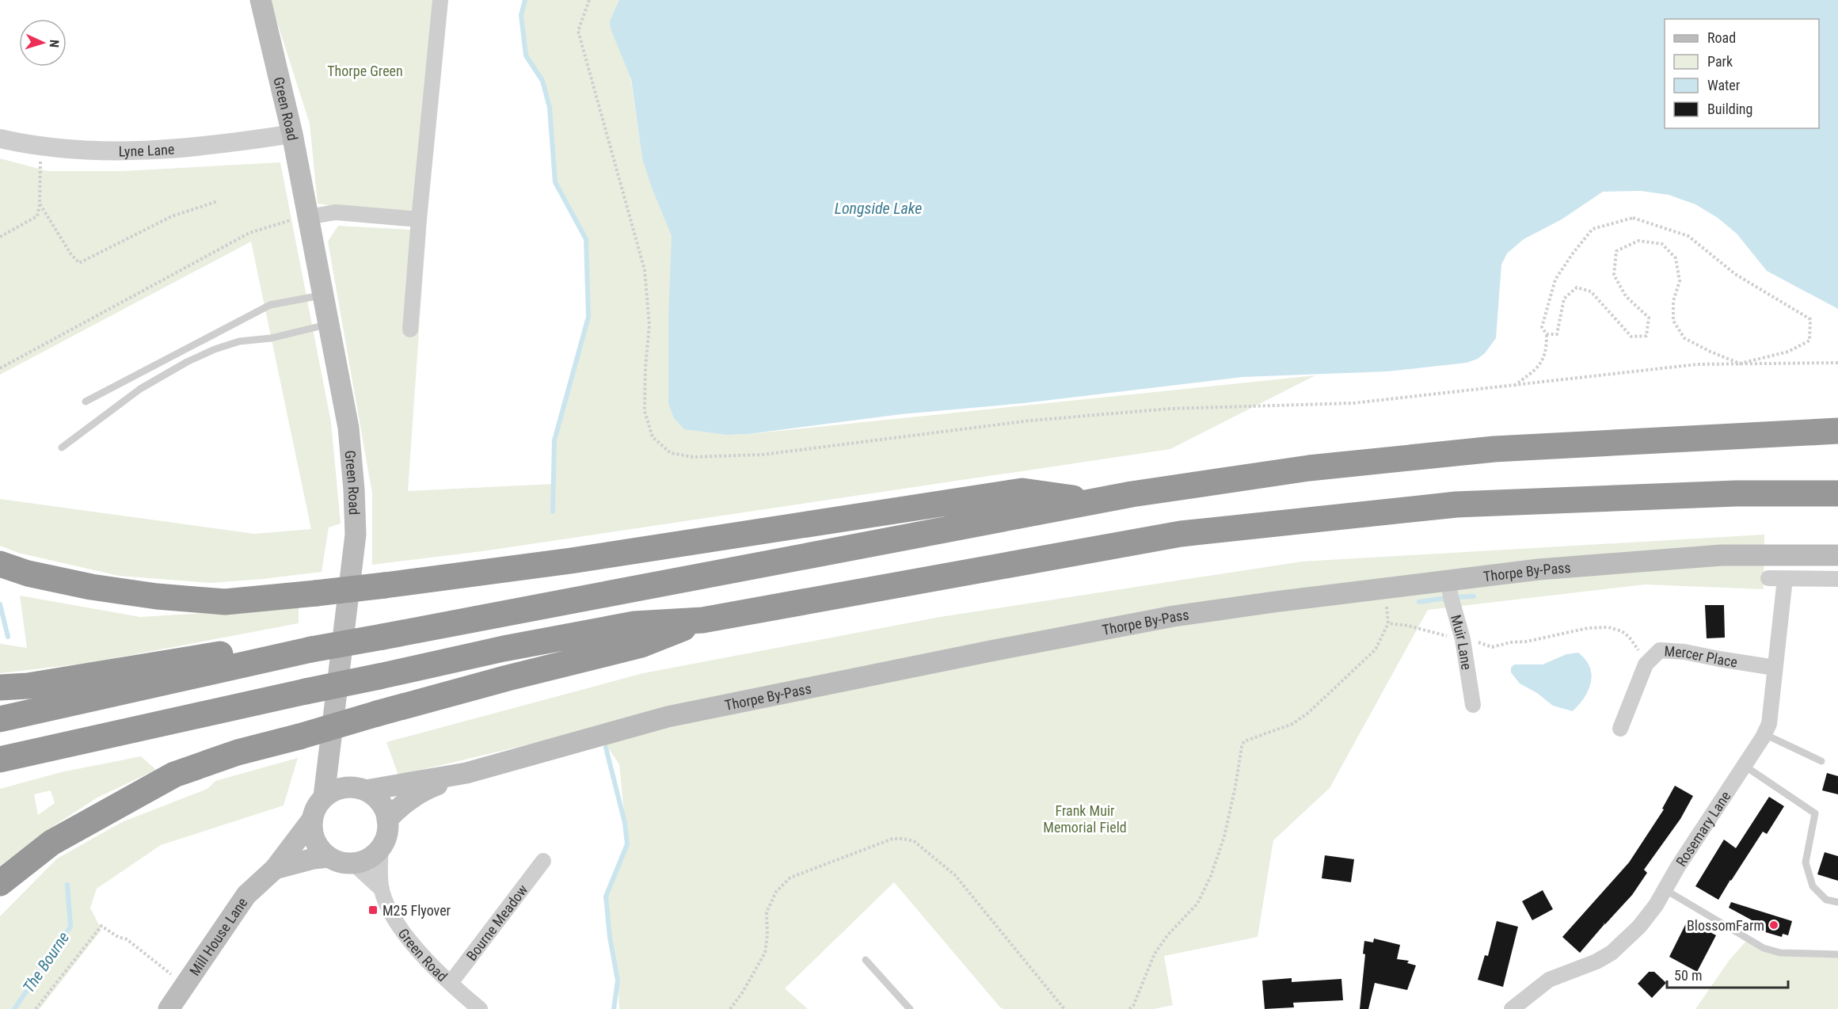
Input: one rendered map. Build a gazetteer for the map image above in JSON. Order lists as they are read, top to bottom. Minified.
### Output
{"streets":{"main road":["Green Road","Thorpe By-Pass","Mill House Lane"],"street":["Lyne Lane","Muir Lane","Mercer Place","Rosemary Lane","Bourne Meadow"]},"crossings":[["Green Road","Lyne Lane"],["Green Road","Thorpe By-Pass"],["Green Road","Bourne Meadow"],["Green Road","Mill House Lane"],["Thorpe By-Pass","Muir Lane"],["Thorpe By-Pass","Mill House Lane"],["Mercer Place","Rosemary Lane"]],"water":["Longside Lake","The Bourne"],"parks":["Thorpe Green","Frank Muir Memorial Field"],"places":{"transit":["M25 Flyover"],"other":["BlossomFarm"]},"legend":["Road","Park","Water","Building"],"scale_bar":"50 m","north":"right"}
